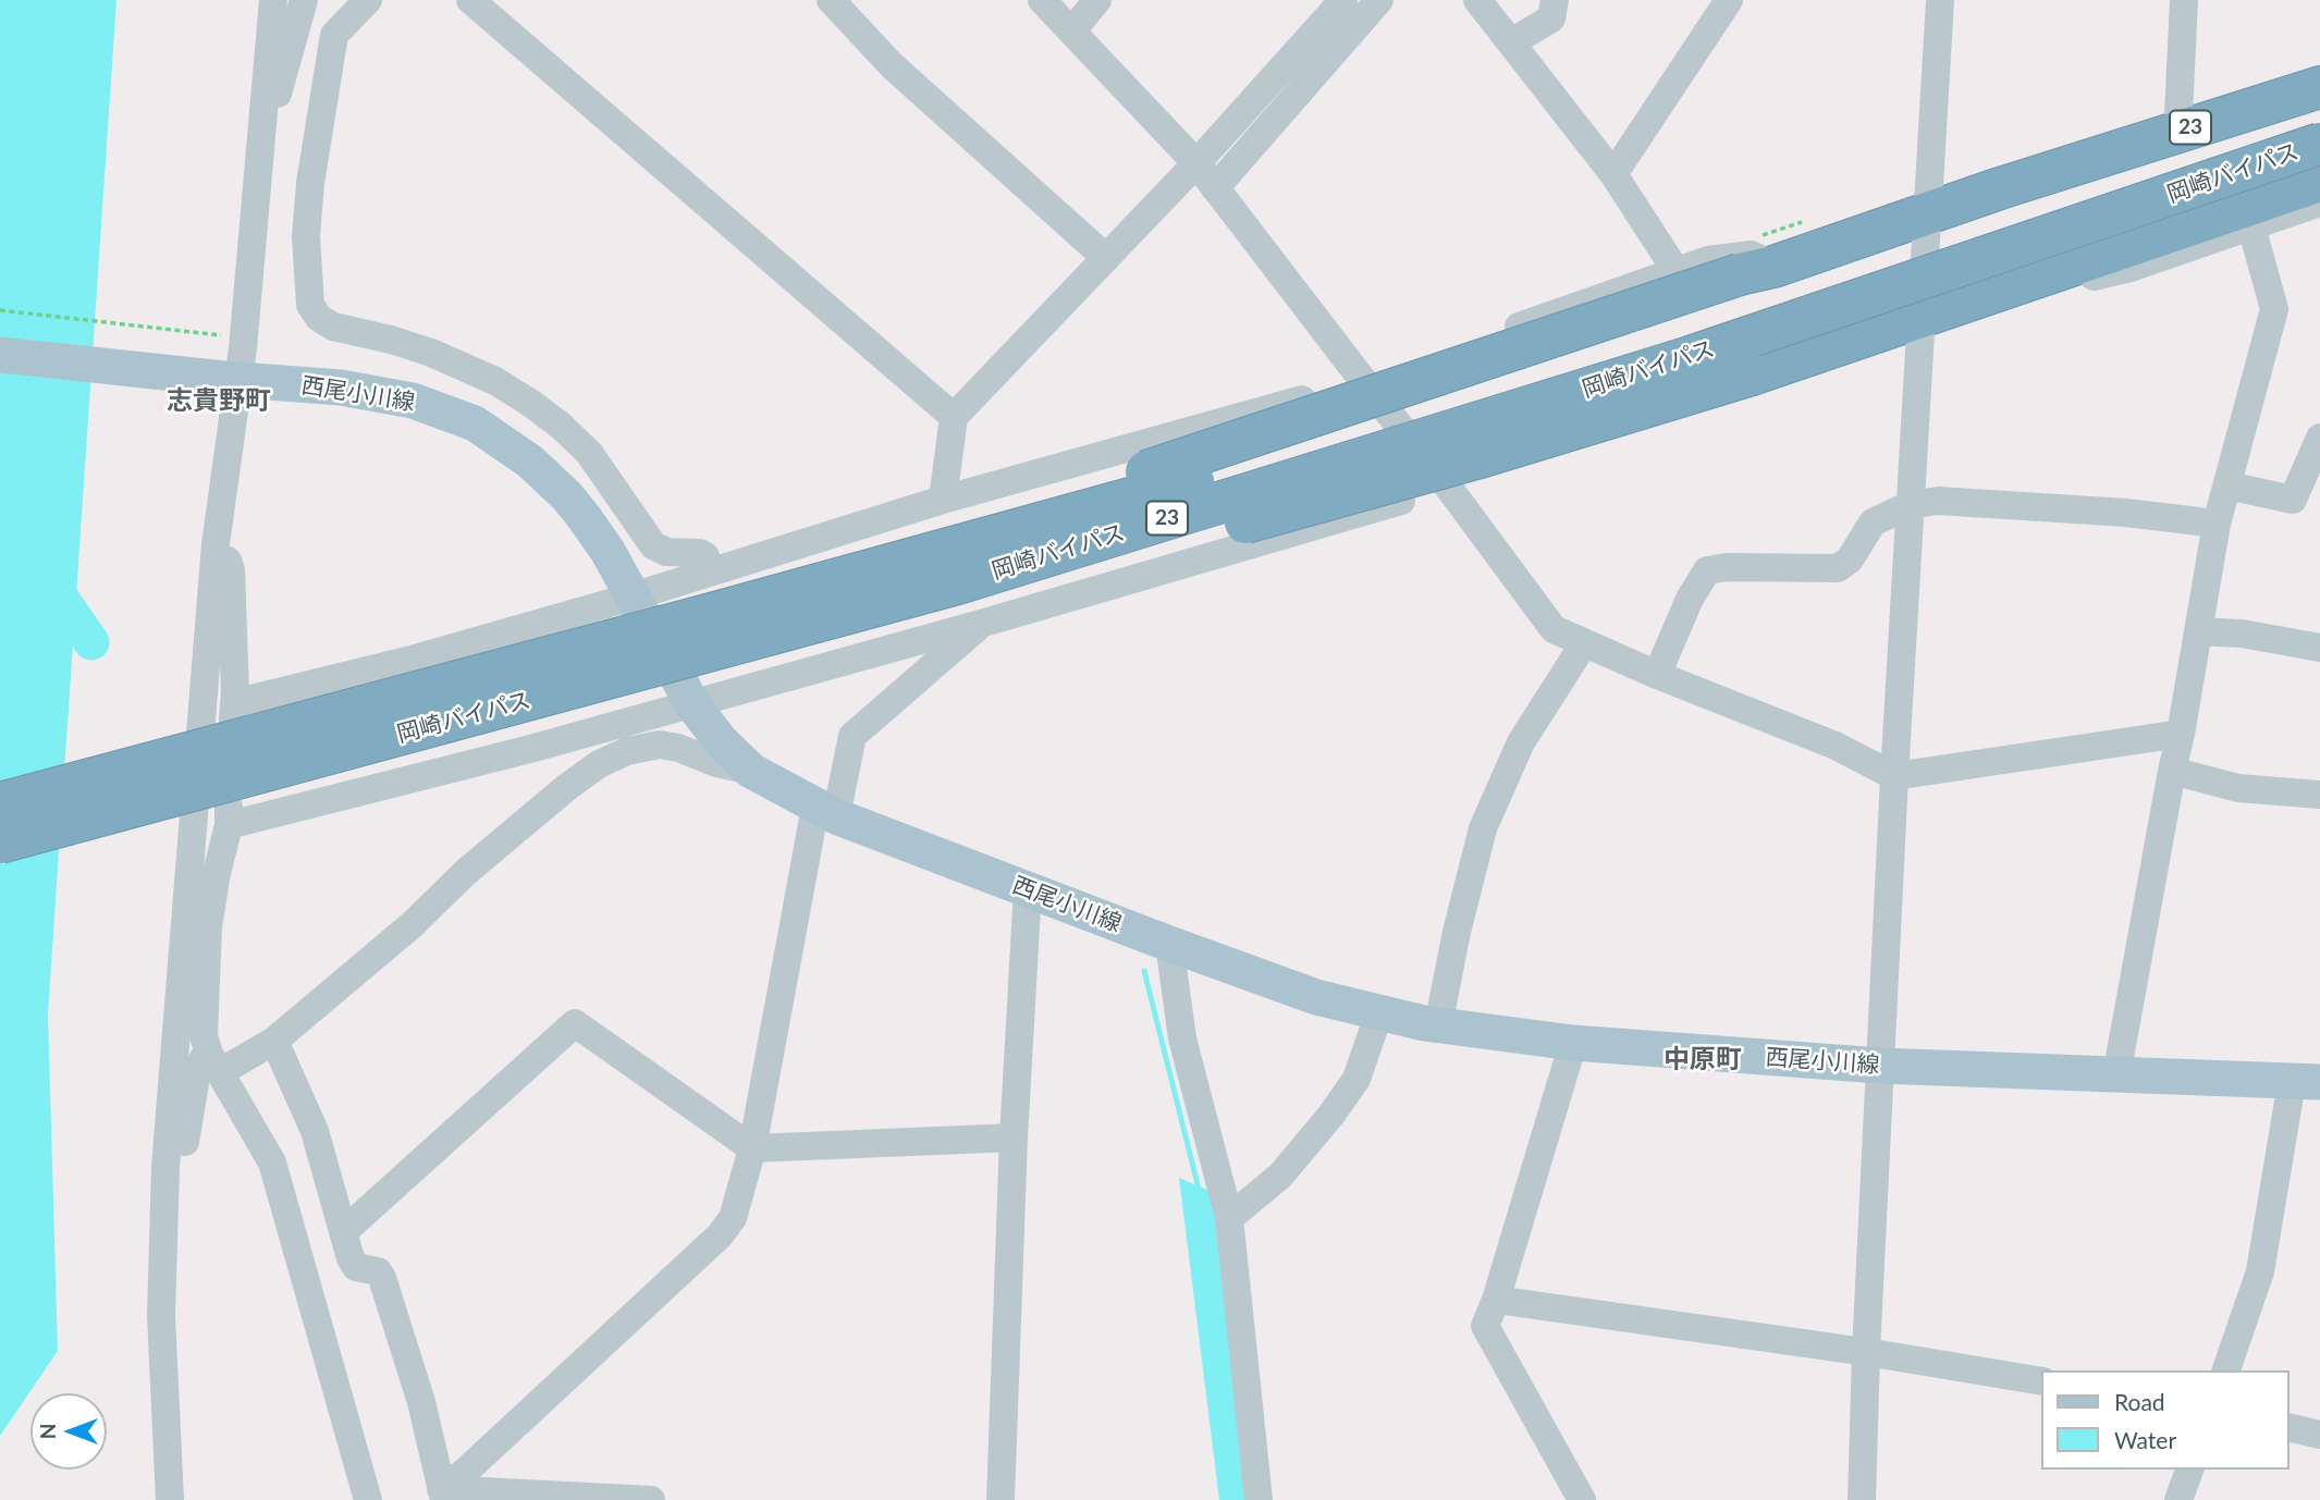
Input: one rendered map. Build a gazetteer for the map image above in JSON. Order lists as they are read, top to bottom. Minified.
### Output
{"streets":{"highway":["23","岡崎バイパス"],"main road":["西尾小川線"]},"crossings":[["23","岡崎バイパス"]],"districts":["志貴野町","中原町"],"legend":["Road","Water"],"north":"left"}
